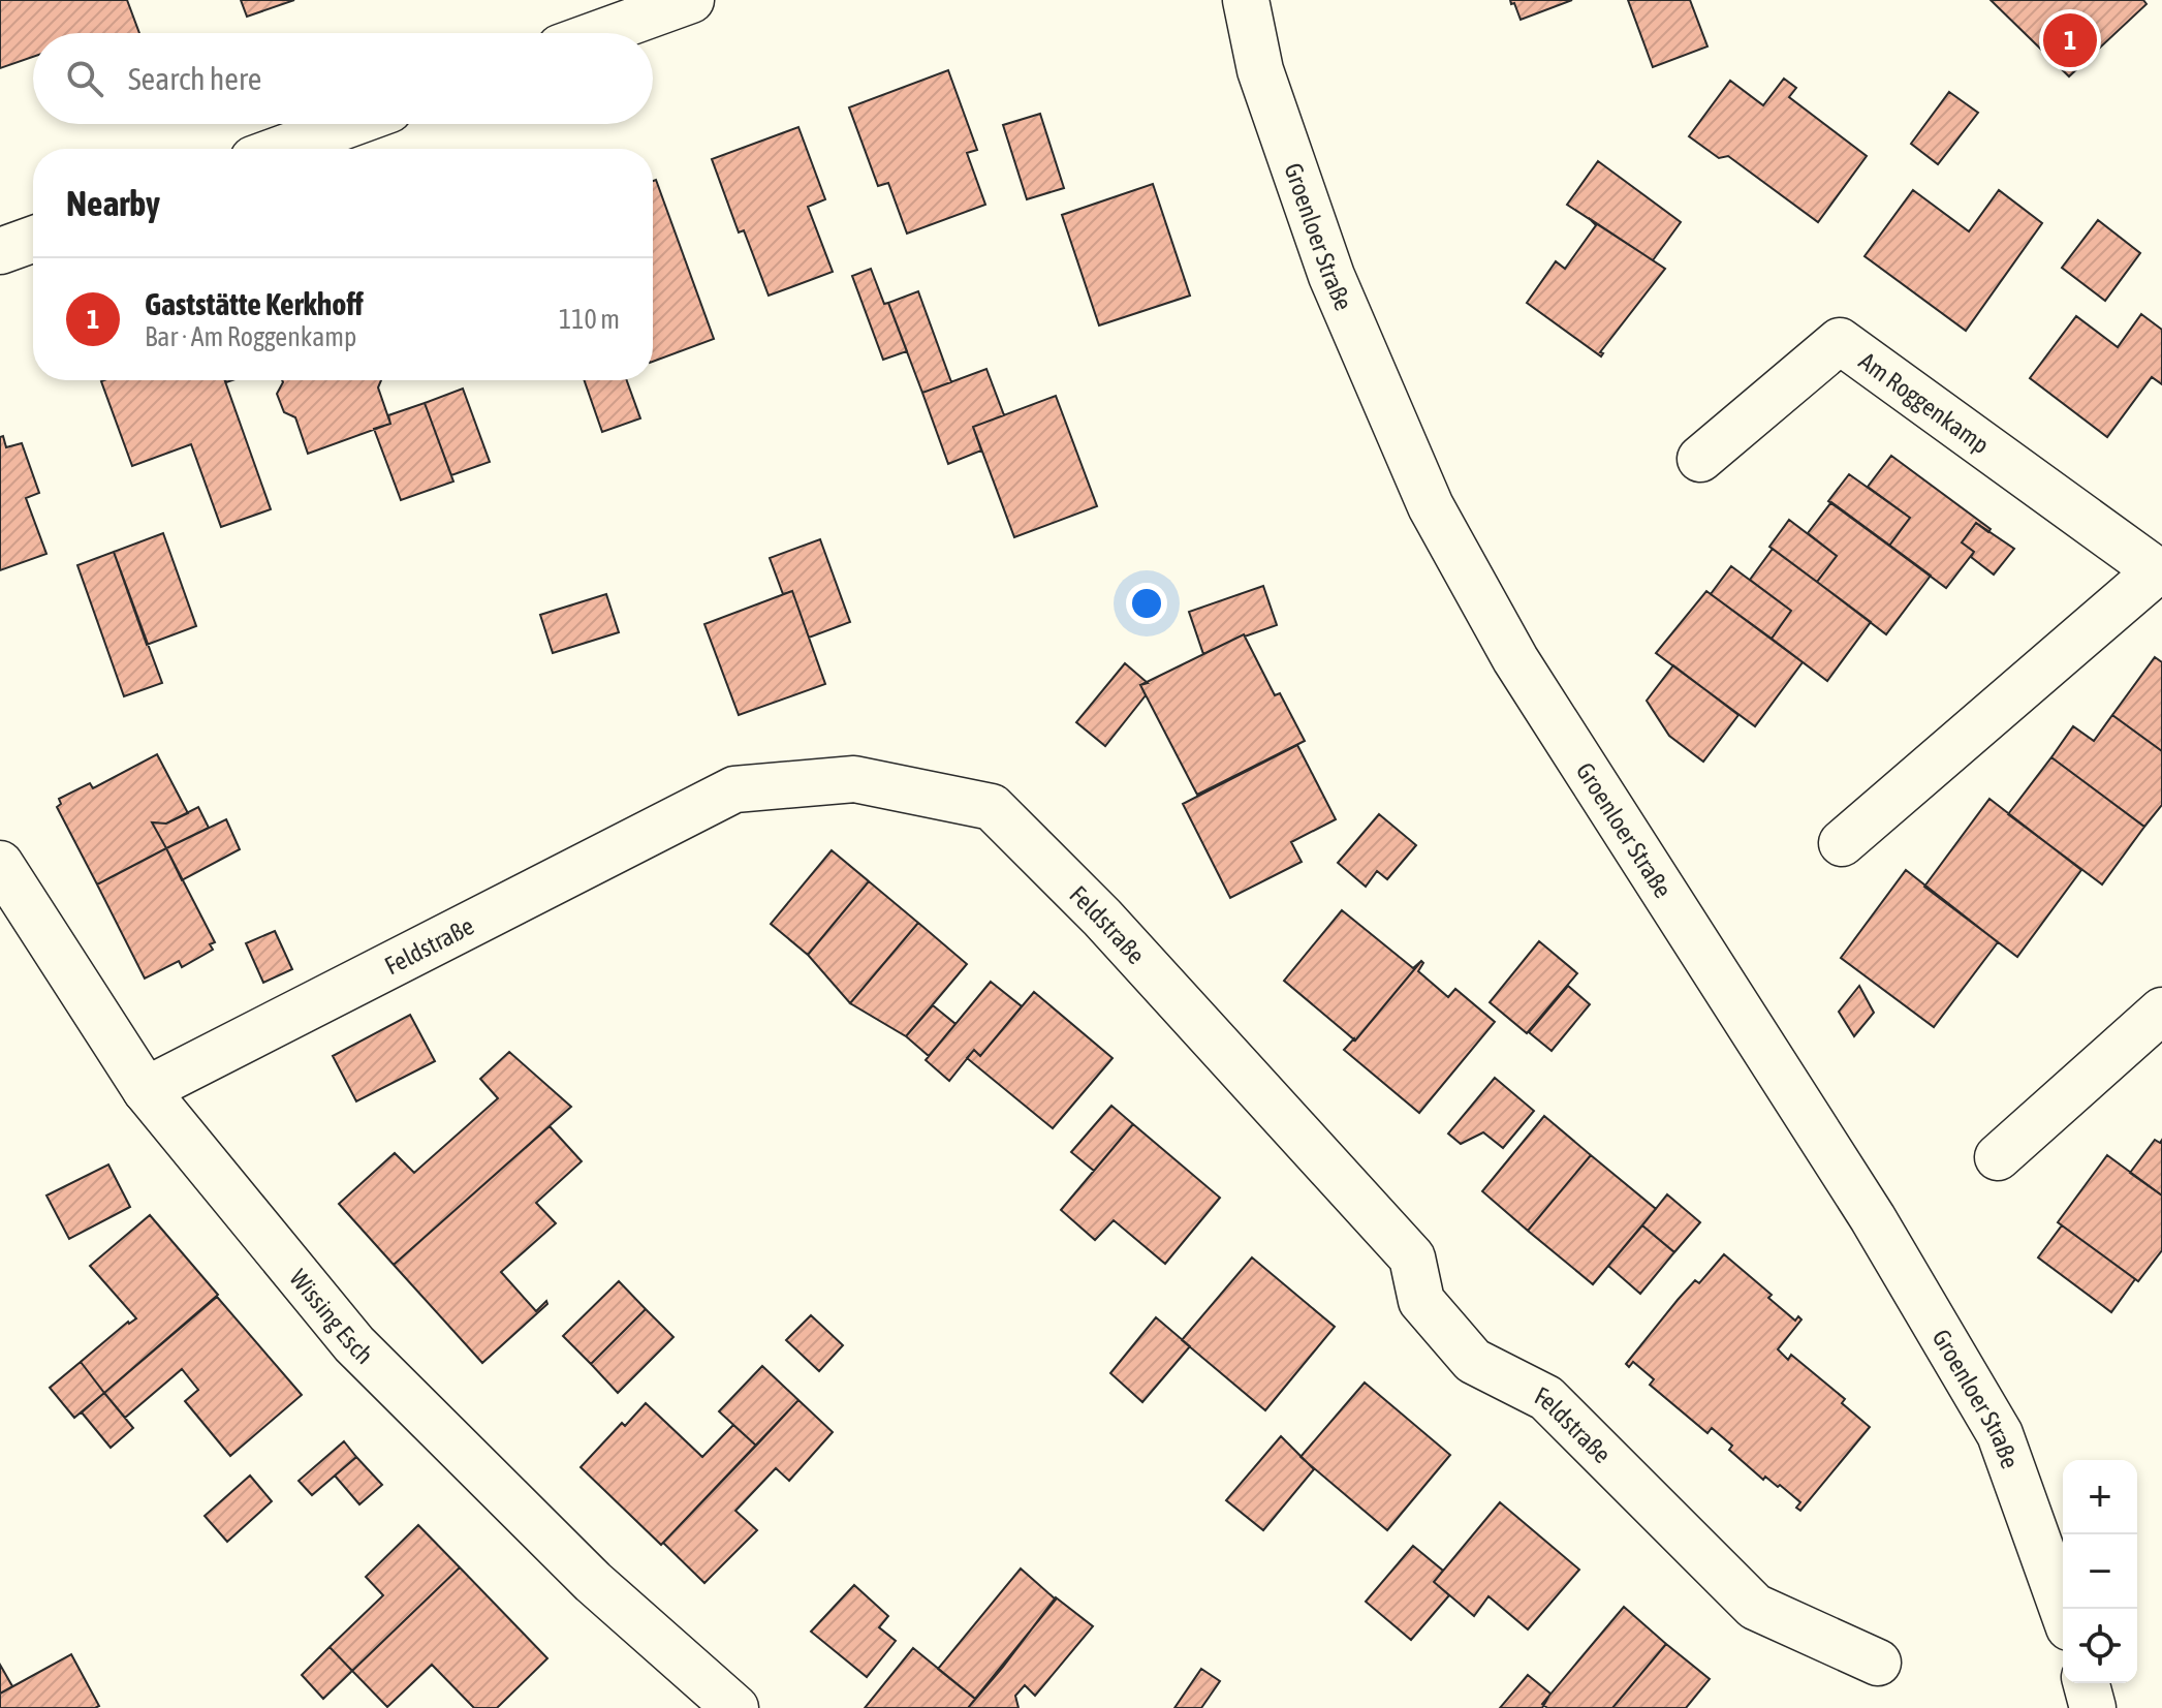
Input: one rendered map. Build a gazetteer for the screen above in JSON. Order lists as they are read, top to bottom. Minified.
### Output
{"streets":{"street":["Groenloer Straße","Am Roggenkamp","Feldstraße","Wissing Esch"]},"crossings":[["Feldstraße","Wissing Esch"]],"page":{"pins":"1","search":"Search here","heading":"Nearby","list":[{"mark":"1","name":"Gaststätte Kerkhoff","note":"Bar · Am Roggenkamp","value":"110 m"}],"map_buttons":["+","−"]}}
